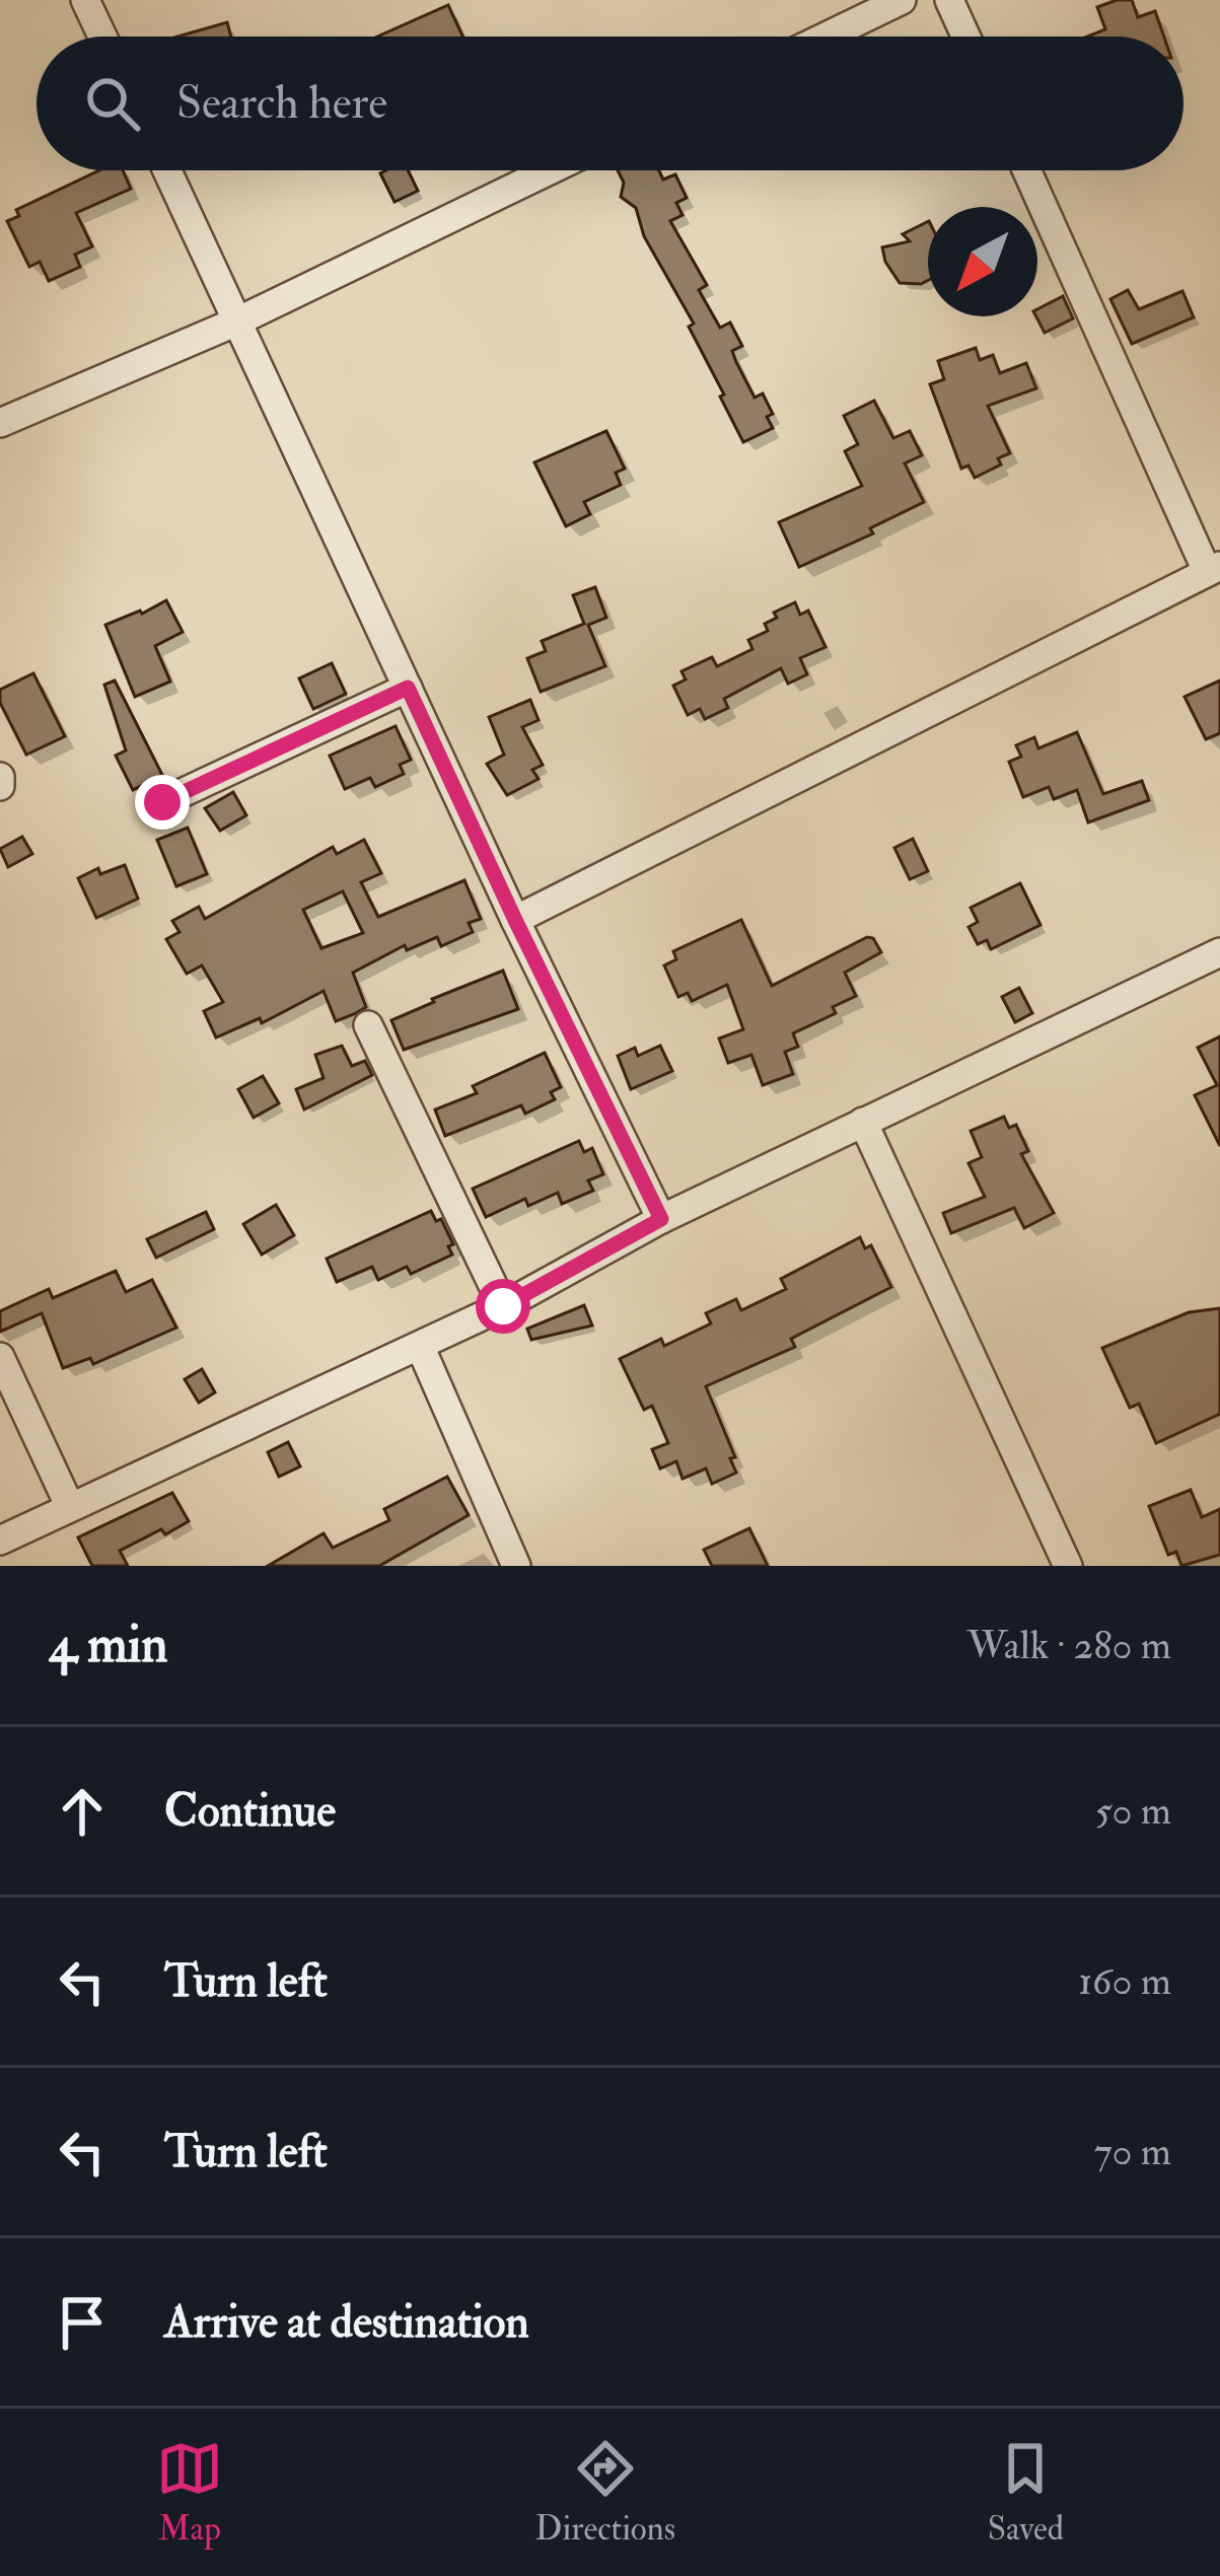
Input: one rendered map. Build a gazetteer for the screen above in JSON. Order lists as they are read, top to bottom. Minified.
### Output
{"north":"bottom left","page":{"search":"Search here","heading":["4 min","Walk · 280 m"],"list":[["Continue","50 m"],["Turn left","160 m"],["Turn left","70 m"],"Arrive at destination"],"nav":["Map","Directions","Saved"]}}
